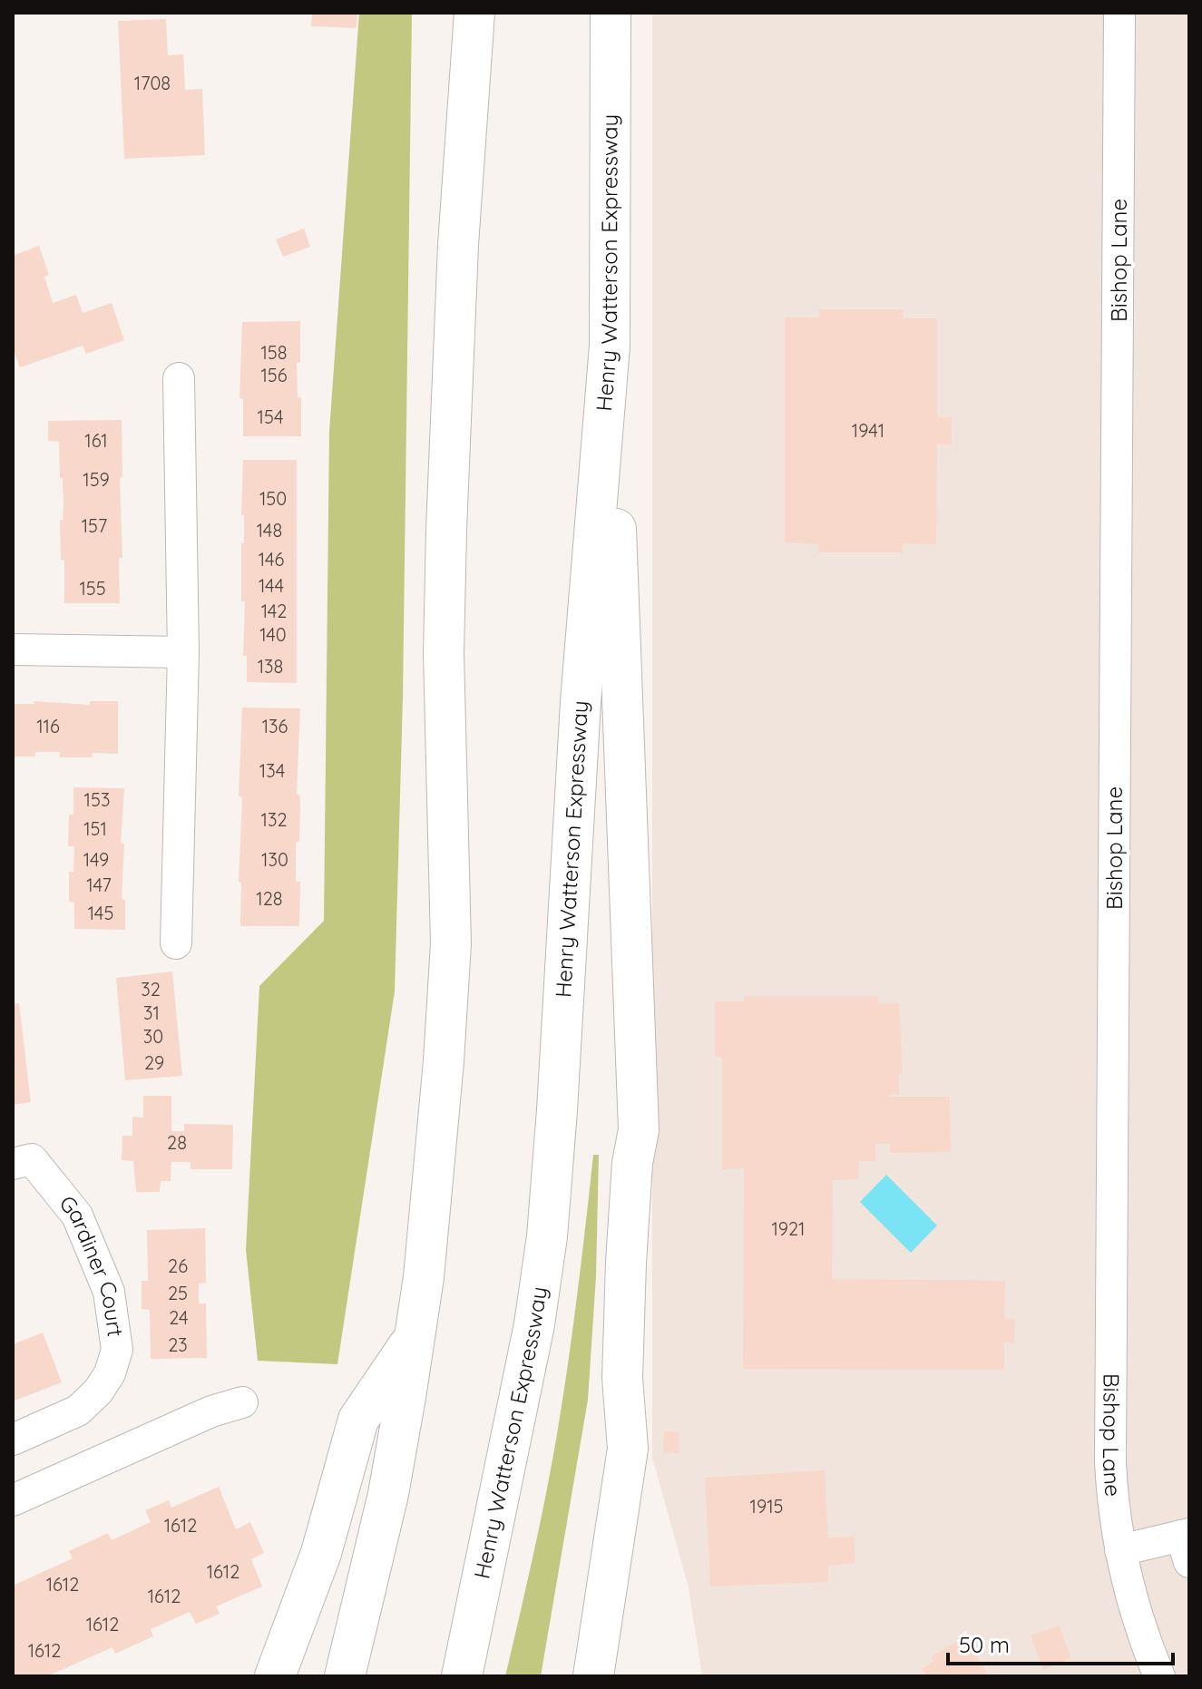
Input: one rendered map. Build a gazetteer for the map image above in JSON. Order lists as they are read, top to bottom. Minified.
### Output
{"streets":{"highway":["Henry Watterson Expressway"],"street":["Bishop Lane","Gardiner Court"]},"house_numbers":["1708","158","156","154","1941","161","159","150","157","148","146","144","155","142","140","138","116","136","134","153","132","151","149","130","147","128","145","32","31","30","29","28","1921","26","25","24","23","1915","1612","1612","1612","1612","1612","1612"],"scale_bar":"50 m"}
